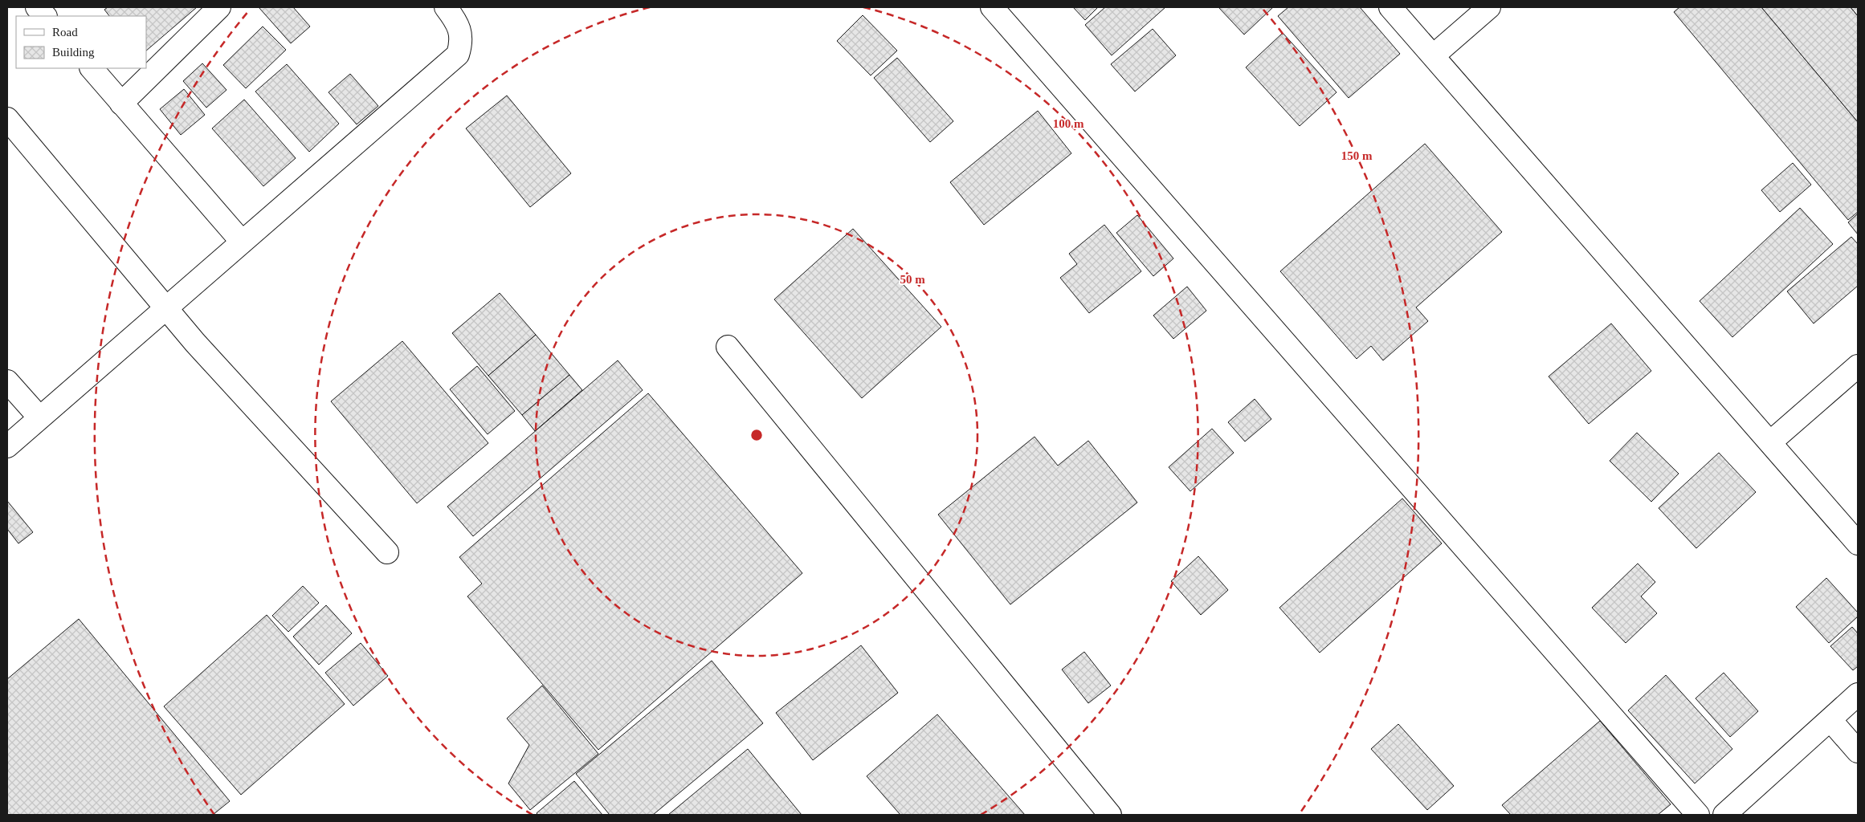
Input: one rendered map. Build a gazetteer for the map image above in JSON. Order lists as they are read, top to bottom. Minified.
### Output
{"legend":["Road","Building"],"rings":["100 m","150 m","50 m"]}
